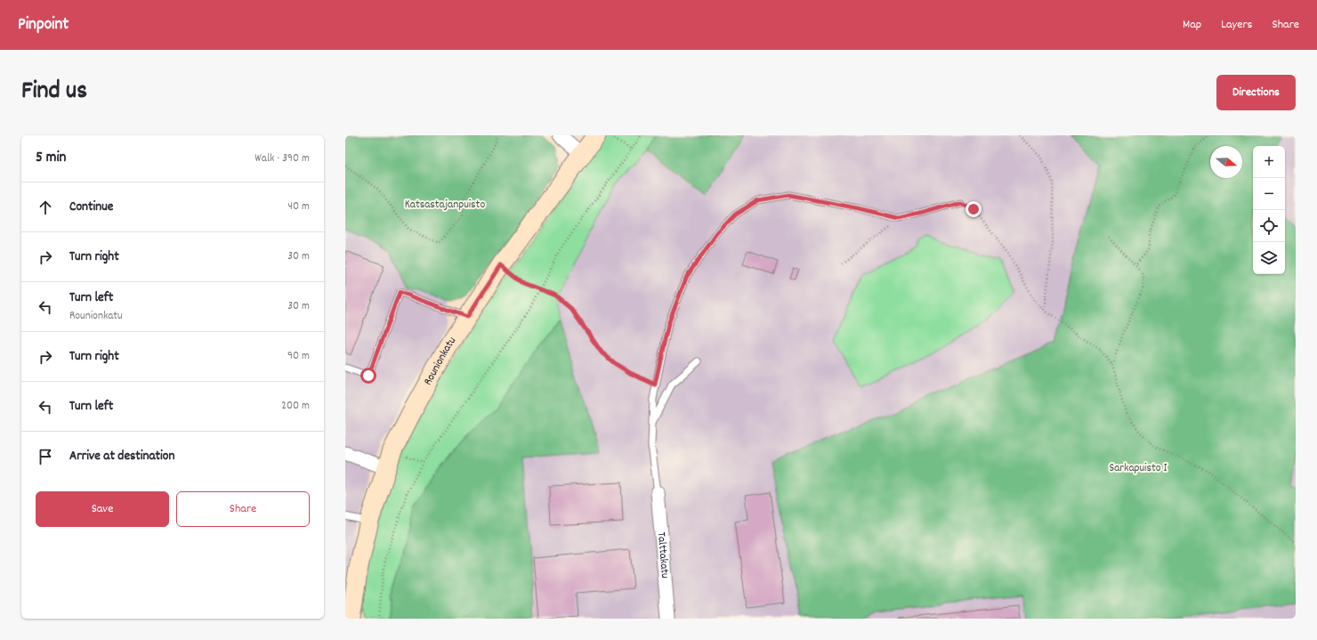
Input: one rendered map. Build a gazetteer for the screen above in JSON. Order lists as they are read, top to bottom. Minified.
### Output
{"streets":{"main road":["Rounionkatu"],"street":["Talttakatu"]},"parks":["Katsastajanpuisto","Sarkapuisto I"],"north":"right","page":{"header":"Pinpoint","nav":["Map","Layers","Share"],"title":"Find us","buttons":["Directions",["Save","Share"]],"heading":["5 min","Walk · 390 m"],"map_buttons":["+","−"],"list":[["Continue","40 m"],["Turn right","30 m"],["Turn left","Rounionkatu","30 m"],["Turn right","90 m"],["Turn left","200 m"],"Arrive at destination"]}}
